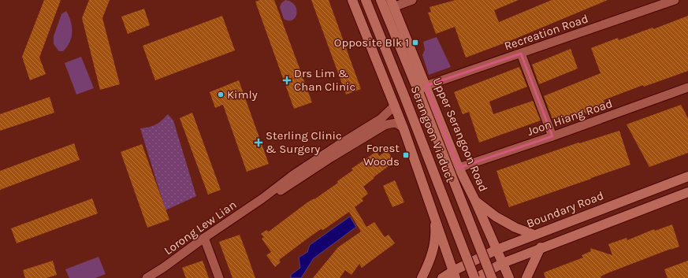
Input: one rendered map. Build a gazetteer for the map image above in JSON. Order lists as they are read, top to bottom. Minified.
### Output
{"streets":{"main road":["Serangoon Viaduct","Upper Serangoon Road","Boundary Road"],"street":["Recreation Road","Joon Hiang Road","Lorong Lew Lian"]},"crossings":[["Recreation Road","Upper Serangoon Road"],["Joon Hiang Road","Upper Serangoon Road"],["Upper Serangoon Road","Boundary Road"]],"places":{"transit":["Opposite Blk 1","Forest Woods"],"health":["Drs Lim & Chan Clinic","Sterling Clinic & Surgery"],"other":["Kimly"]}}
